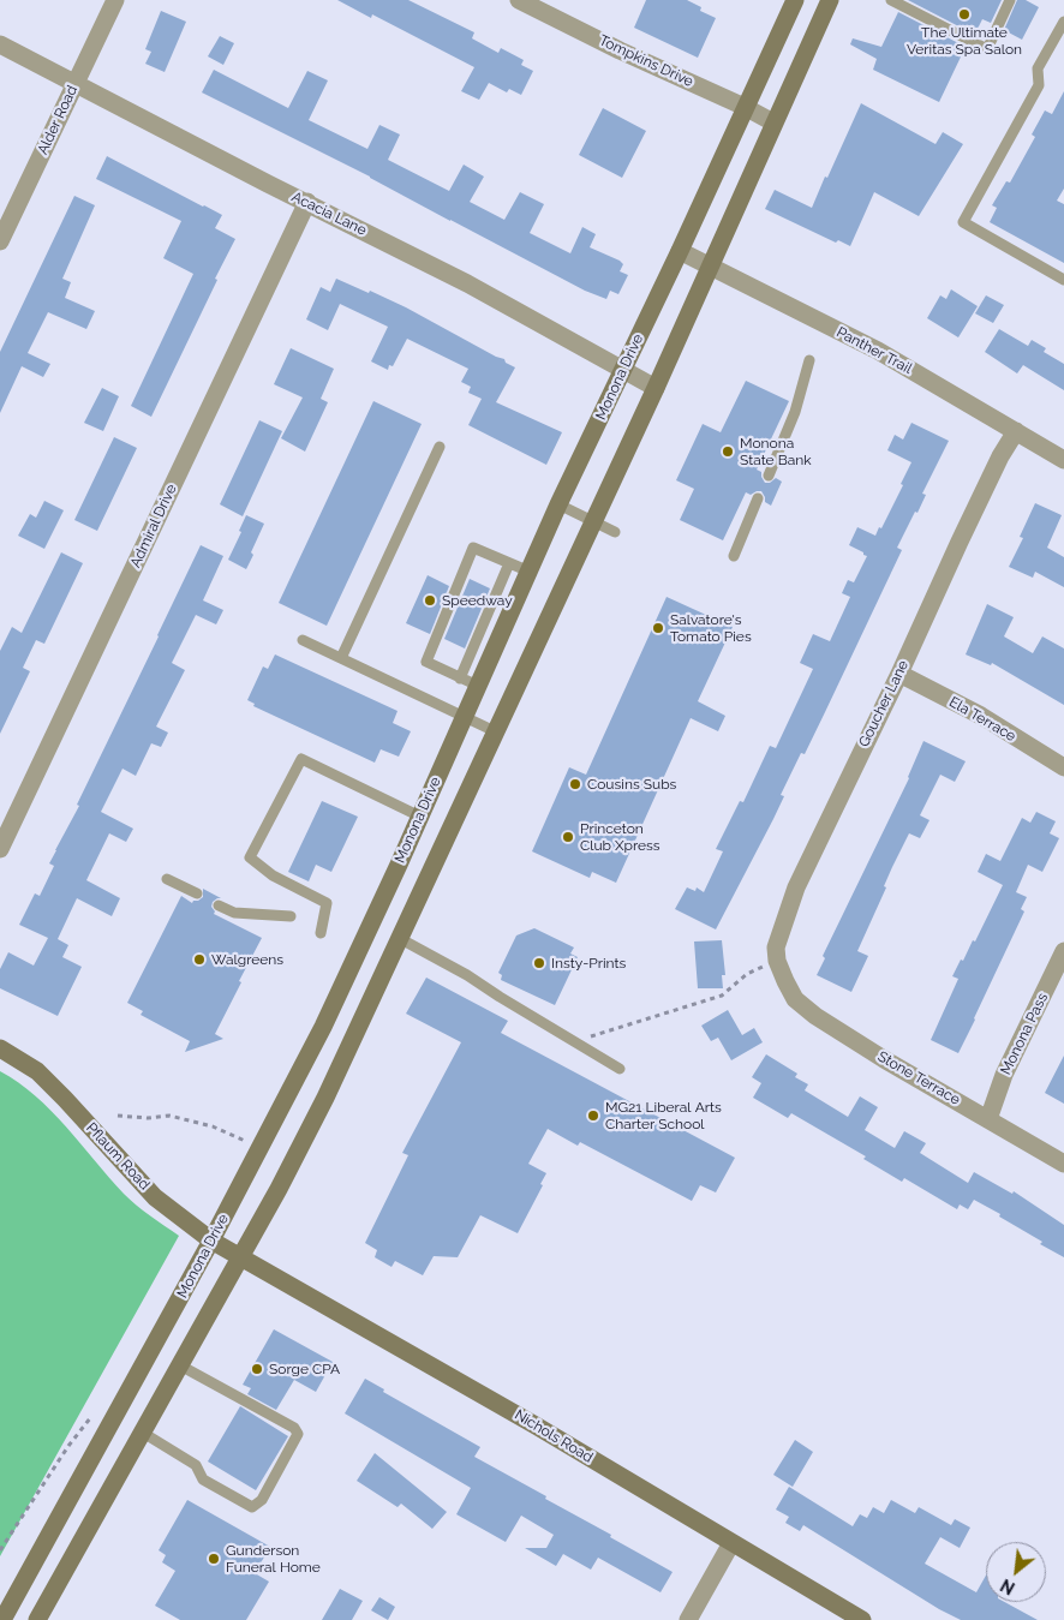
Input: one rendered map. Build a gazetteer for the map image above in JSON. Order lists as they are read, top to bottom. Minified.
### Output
{"streets":{"street":["Tompkins Drive","Alder Road","Acacia Lane","Panther Trail","Monona Drive","Admiral Drive","Goucher Lane","Ela Terrace","Monona Pass","Stone Terrace","Pflaum Road","Nichols Road"]},"crossings":[["Tompkins Drive","Monona Drive"],["Alder Road","Acacia Lane"],["Acacia Lane","Monona Drive"],["Acacia Lane","Admiral Drive"],["Panther Trail","Monona Drive"],["Panther Trail","Goucher Lane"],["Monona Drive","Pflaum Road"],["Goucher Lane","Ela Terrace"],["Goucher Lane","Stone Terrace"],["Monona Pass","Stone Terrace"],["Pflaum Road","Nichols Road"]],"places":["The Ultimate Veritas Spa Salon","Monona State Bank","Speedway","Salvatore's Tomato Pies","Cousins Subs","Princeton Club Xpress","Walgreens","Insty-Prints","MG21 Liberal Arts Charter School","Sorge CPA","Gunderson Funeral Home"],"north":"bottom left"}
